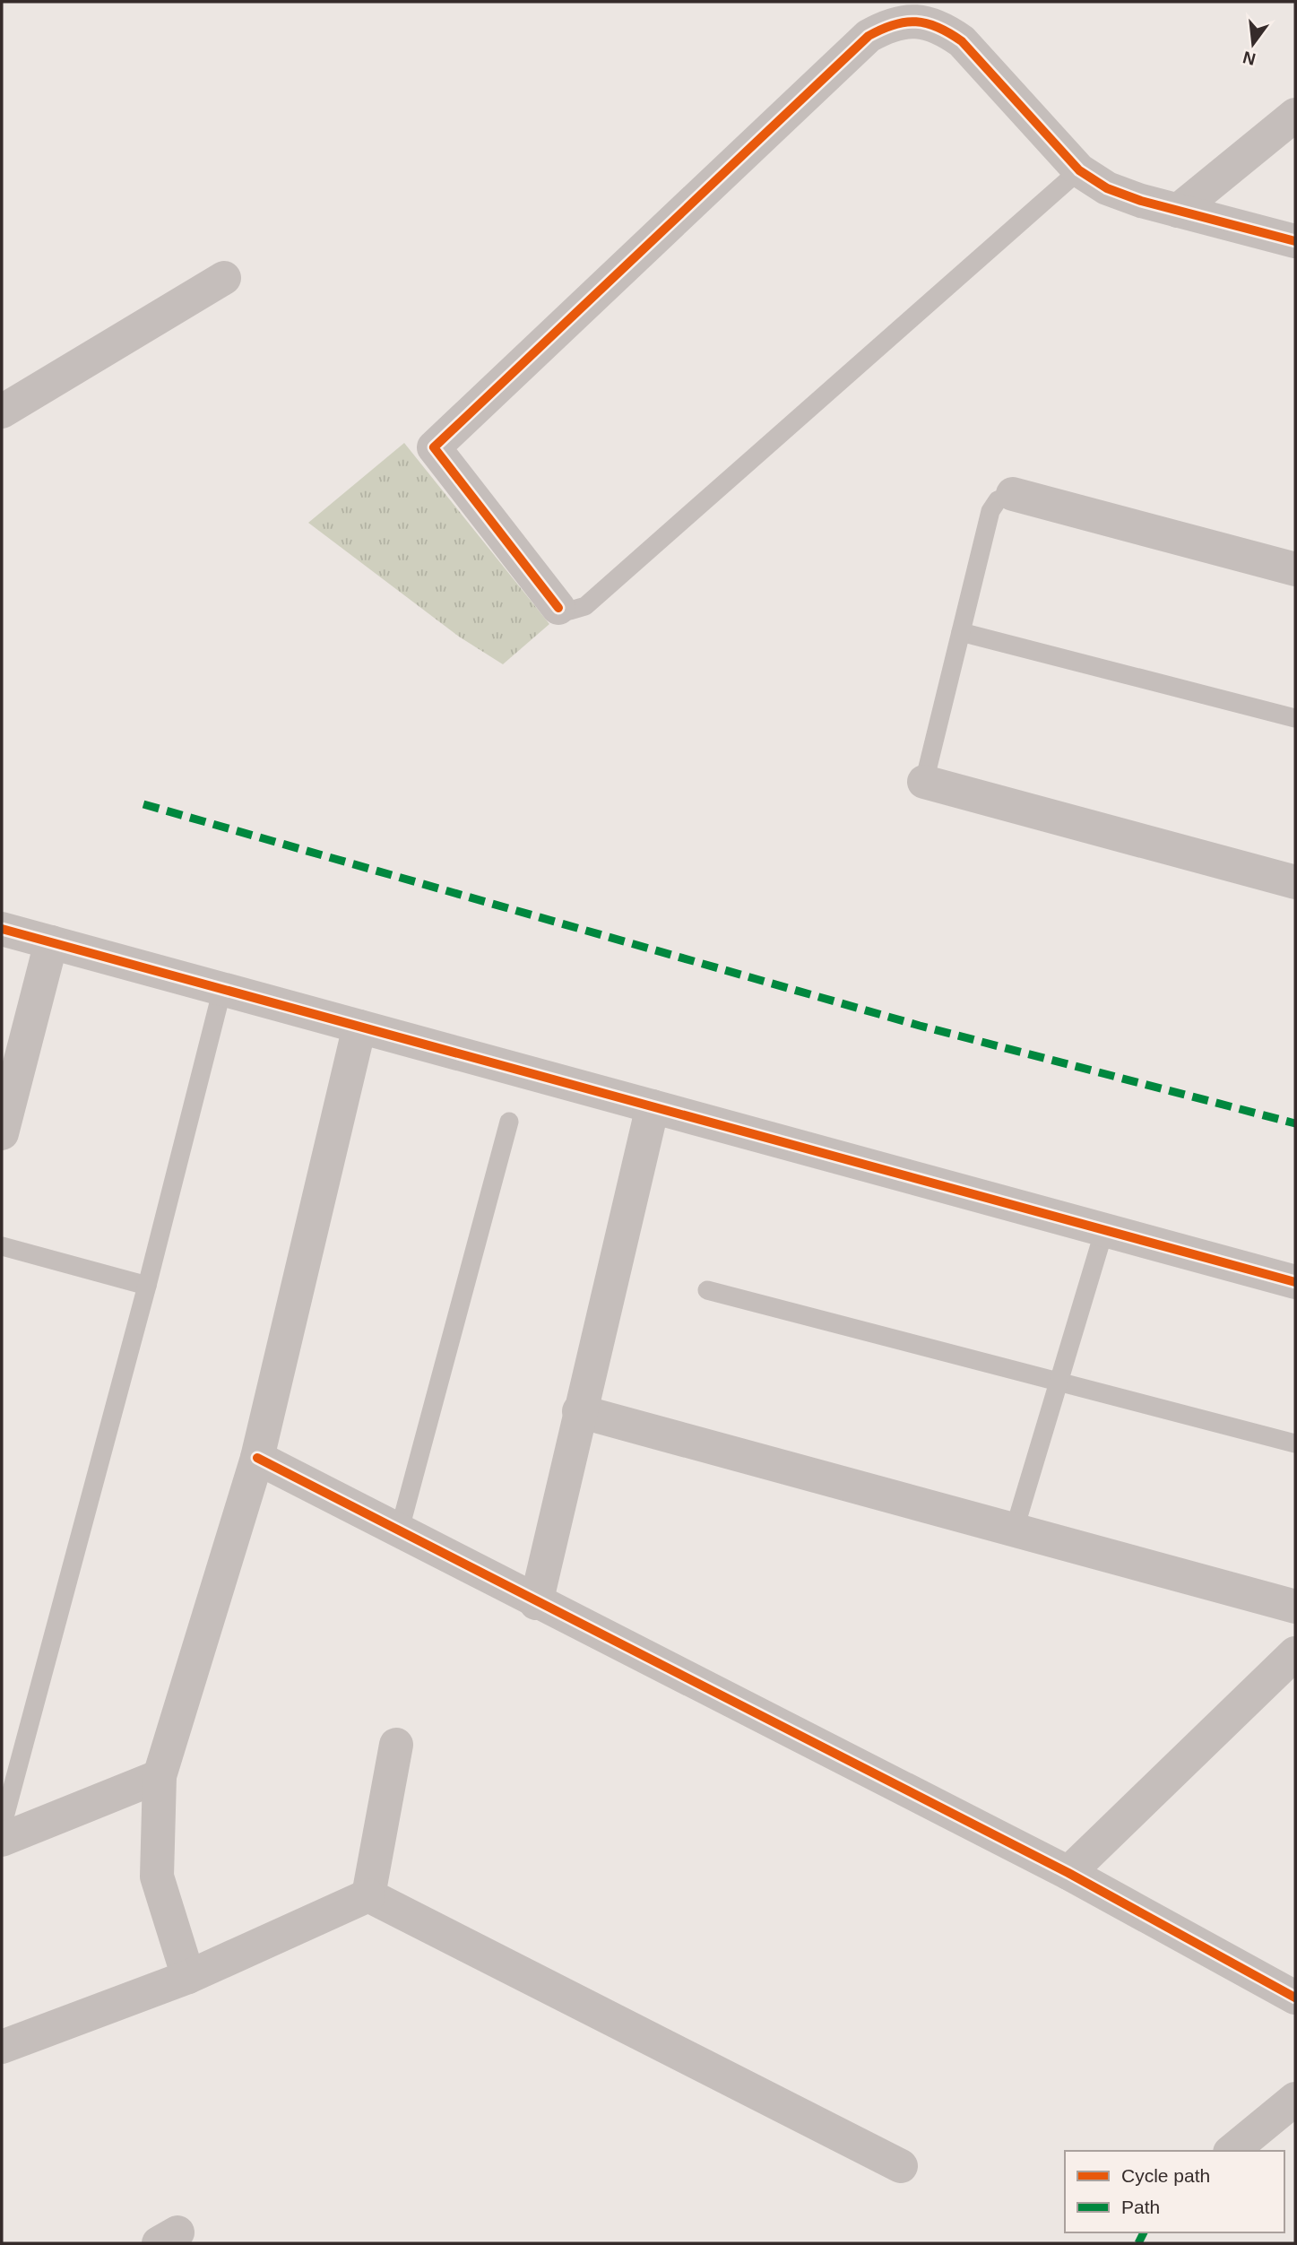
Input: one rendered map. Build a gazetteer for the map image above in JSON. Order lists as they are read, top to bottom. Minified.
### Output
{"legend":["Cycle path","Path"],"north":"bottom"}
